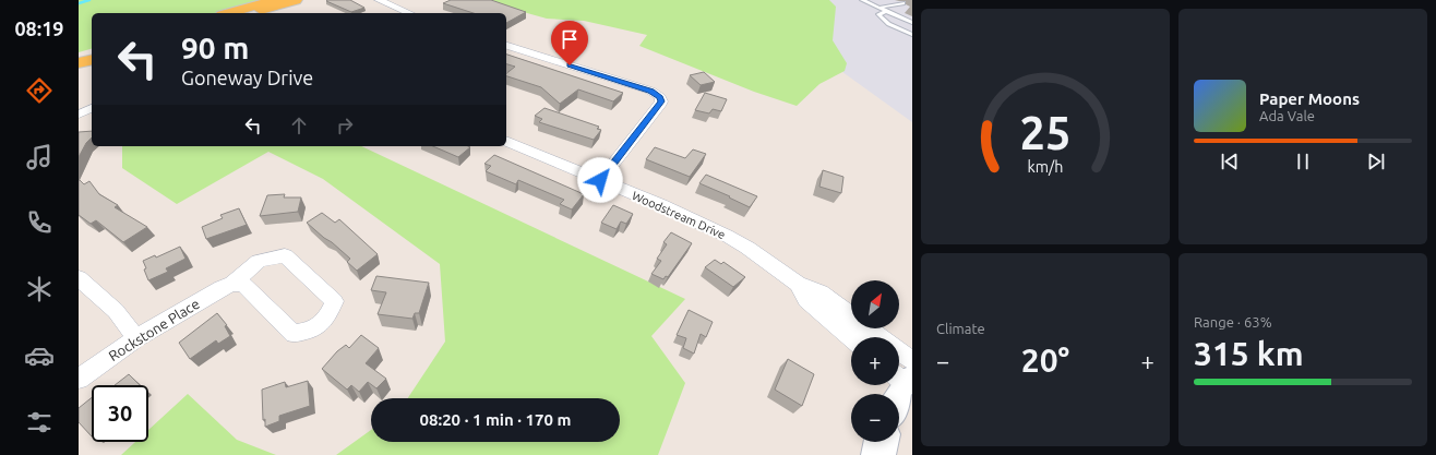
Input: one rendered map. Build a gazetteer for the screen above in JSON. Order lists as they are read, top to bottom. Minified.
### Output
{"streets":{"street":["Woodstream Drive","Rockstone Place"]},"north":"top right","page":{"tabs":"08:19","turn":["90 m","Goneway Drive"],"song":["Paper Moons","Ada Vale"],"tile":["Climate",["Range · 63%","315 km"]],"map_buttons":["+","−"],"heat":["−","20°","+"],"limit":"30","trip":"08:20 · 1 min · 170 m","gauge":["25","km/h"]}}
